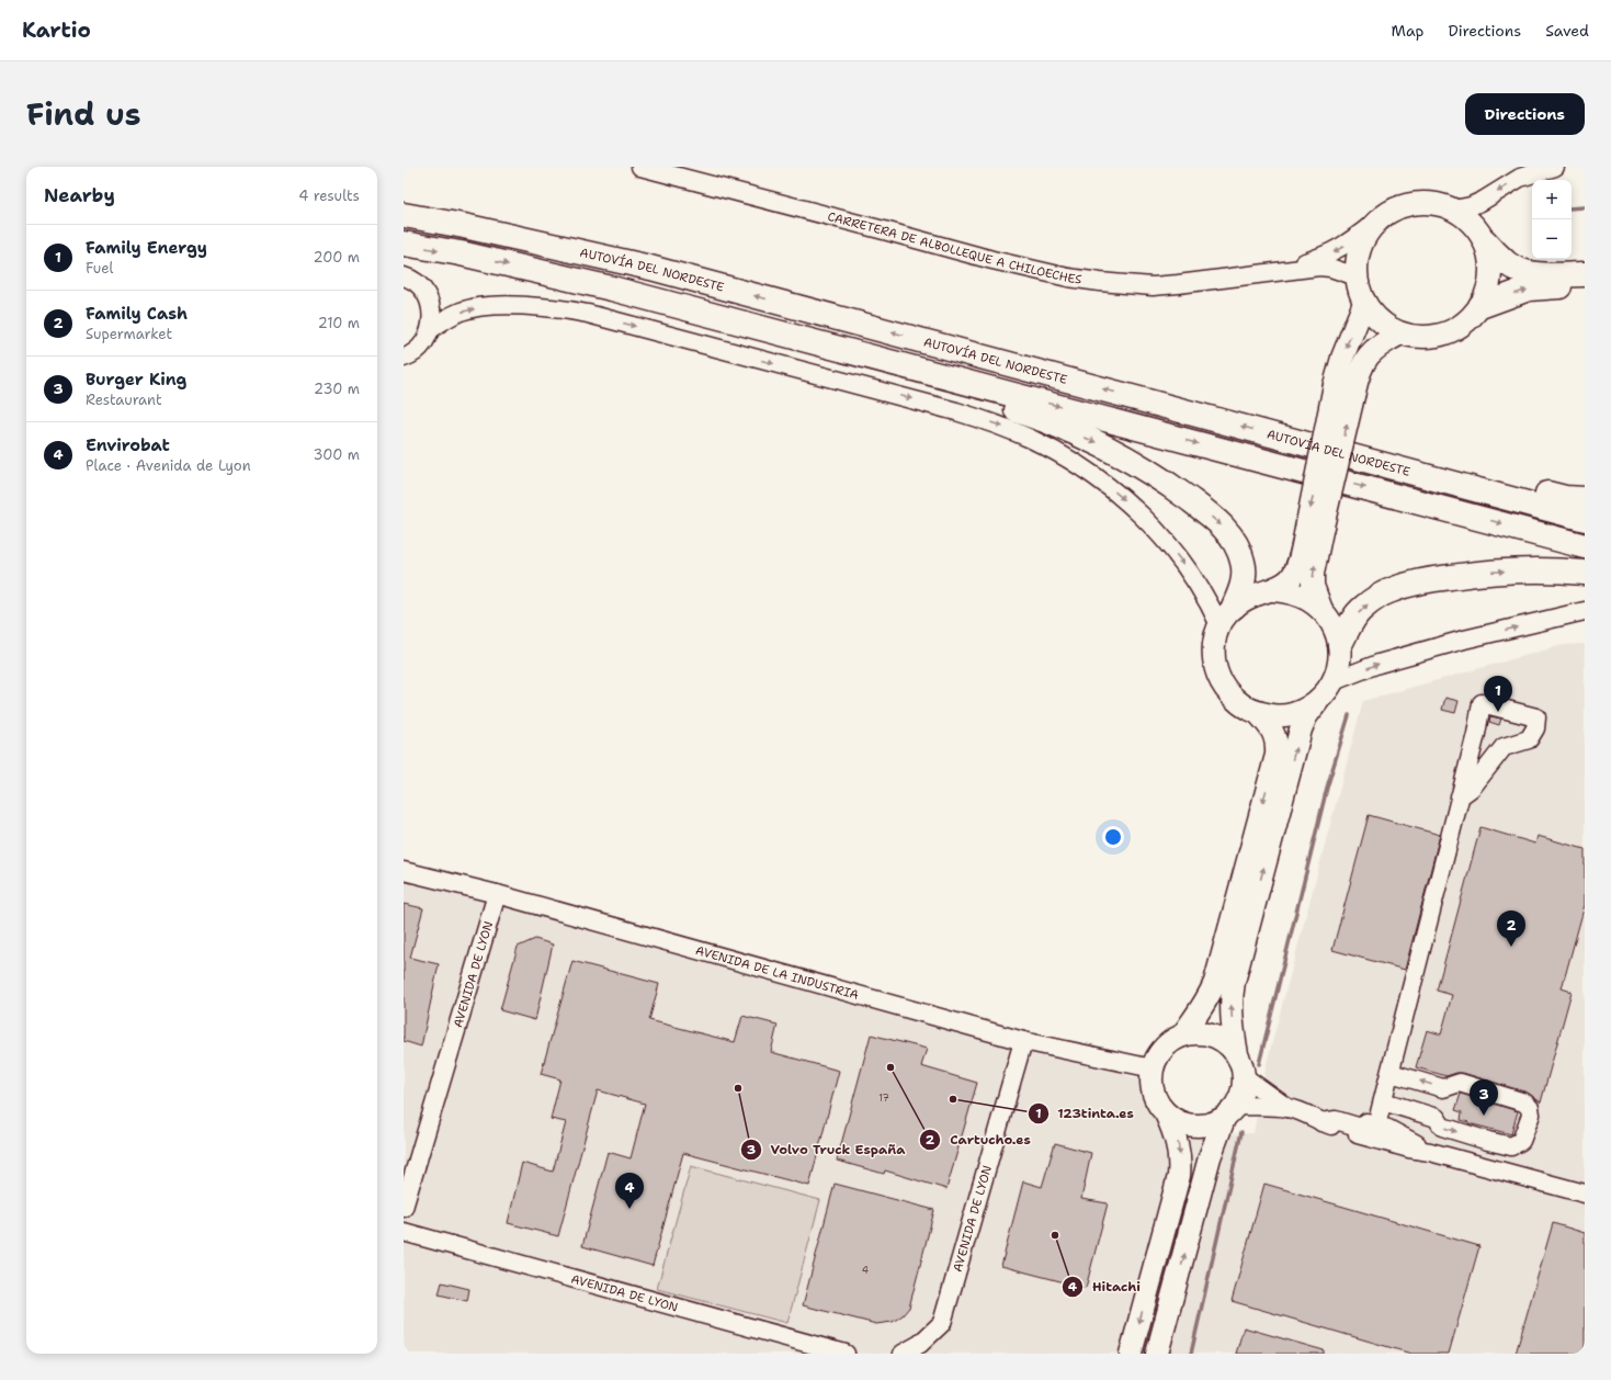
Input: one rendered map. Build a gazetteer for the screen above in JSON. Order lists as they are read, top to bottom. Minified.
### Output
{"streets":{"highway":["AUTOVÍA DEL NORDESTE"],"street":["CARRETERA DE ALBOLLEQUE A CHILOECHES","AVENIDA DE LA INDUSTRIA","AVENIDA DE LYON"]},"crossings":[["AVENIDA DE LA INDUSTRIA","AVENIDA DE LYON"]],"places":["Cartucho.es","Volvo Truck España","123tinta.es","Hitachi"],"house_numbers":["17","4"],"page":{"header":"Kartio","nav":["Map","Directions","Saved"],"title":"Find us","buttons":"Directions","heading":["Nearby","4 results"],"map_buttons":["+","−"],"list":[{"mark":"1","name":"Family Energy","note":"Fuel","value":"200 m"},{"mark":"2","name":"Family Cash","note":"Supermarket","value":"210 m"},{"mark":"3","name":"Burger King","note":"Restaurant","value":"230 m"},{"mark":"4","name":"Envirobat","note":"Place · Avenida de Lyon","value":"300 m"}],"pins":["1","2","3","4"]}}
